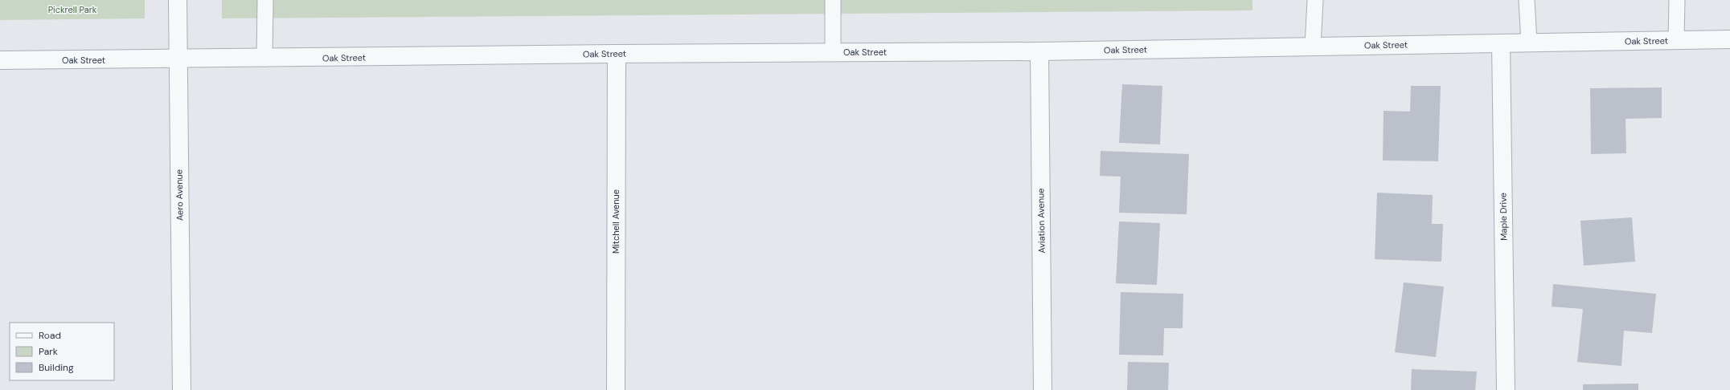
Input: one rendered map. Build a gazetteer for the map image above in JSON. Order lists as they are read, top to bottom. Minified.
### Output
{"streets":{"street":["Oak Street","Aero Avenue","Maple Drive","Aviation Avenue","Mitchell Avenue"]},"crossings":[["Oak Street","Aero Avenue"],["Oak Street","Maple Drive"],["Oak Street","Aviation Avenue"],["Oak Street","Mitchell Avenue"]],"parks":["Pickrell Park"],"legend":["Road","Park","Building"]}
